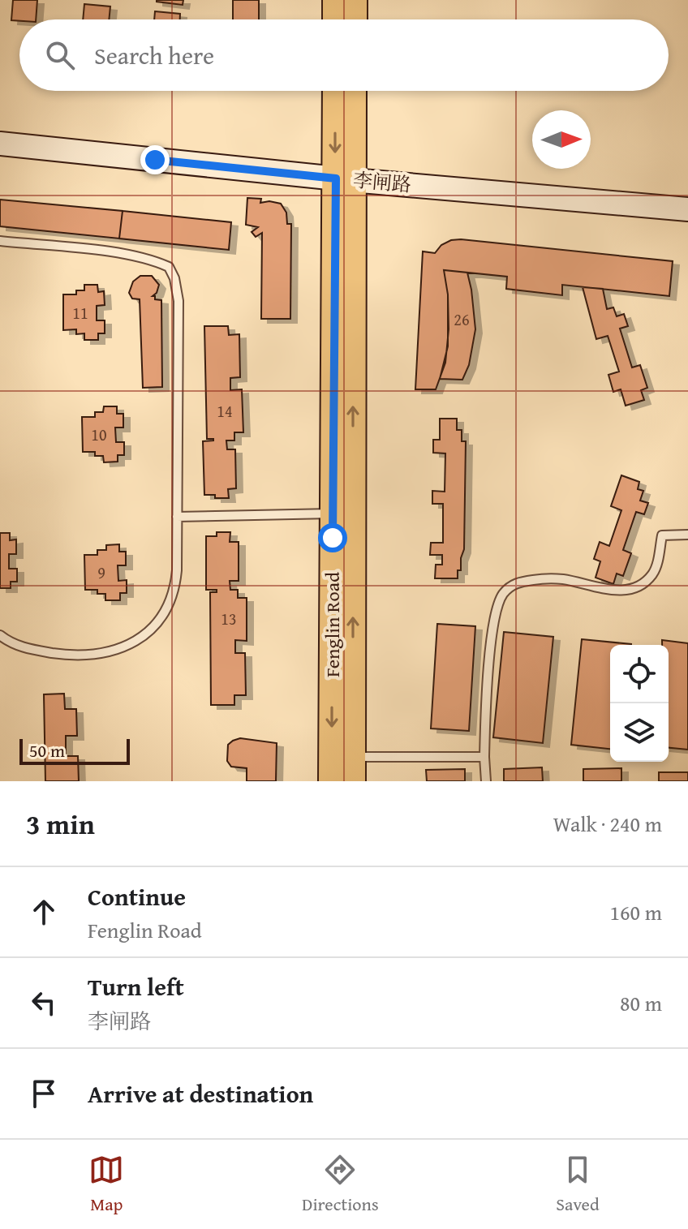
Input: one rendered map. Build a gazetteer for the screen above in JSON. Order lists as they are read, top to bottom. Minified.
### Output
{"streets":{"main road":["Fenglin Road"],"street":["李闸路"]},"crossings":[["李闸路","Fenglin Road"]],"house_numbers":["11","26","14","10","9","13"],"scale_bar":"50 m","north":"right","page":{"search":"Search here","scale":"50 m","heading":["3 min","Walk · 240 m"],"list":[["Continue","Fenglin Road","160 m"],["Turn left","李闸路","80 m"],"Arrive at destination"],"nav":["Map","Directions","Saved"]}}
